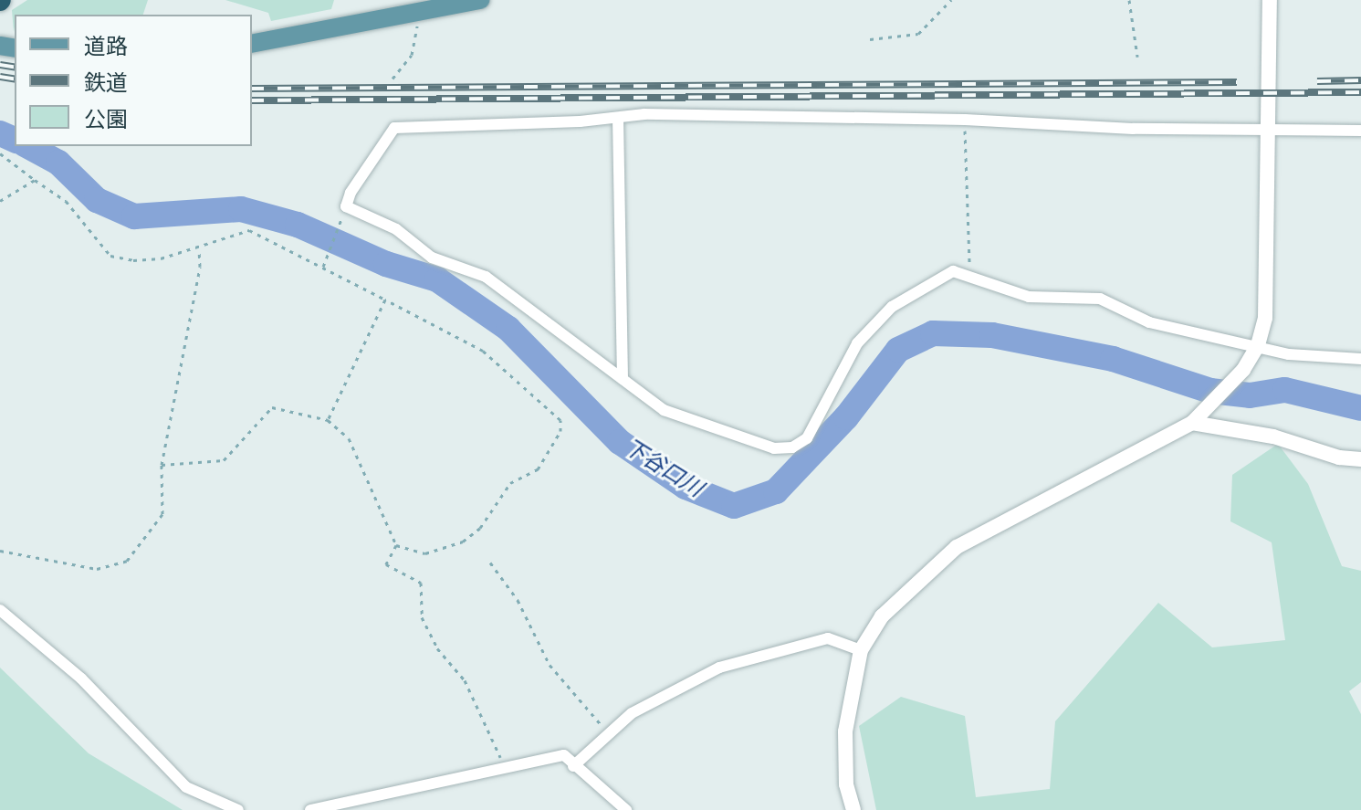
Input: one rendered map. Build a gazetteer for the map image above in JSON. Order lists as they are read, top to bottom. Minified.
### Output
{"water":["下谷口川"],"legend":["道路","鉄道","公園"]}
